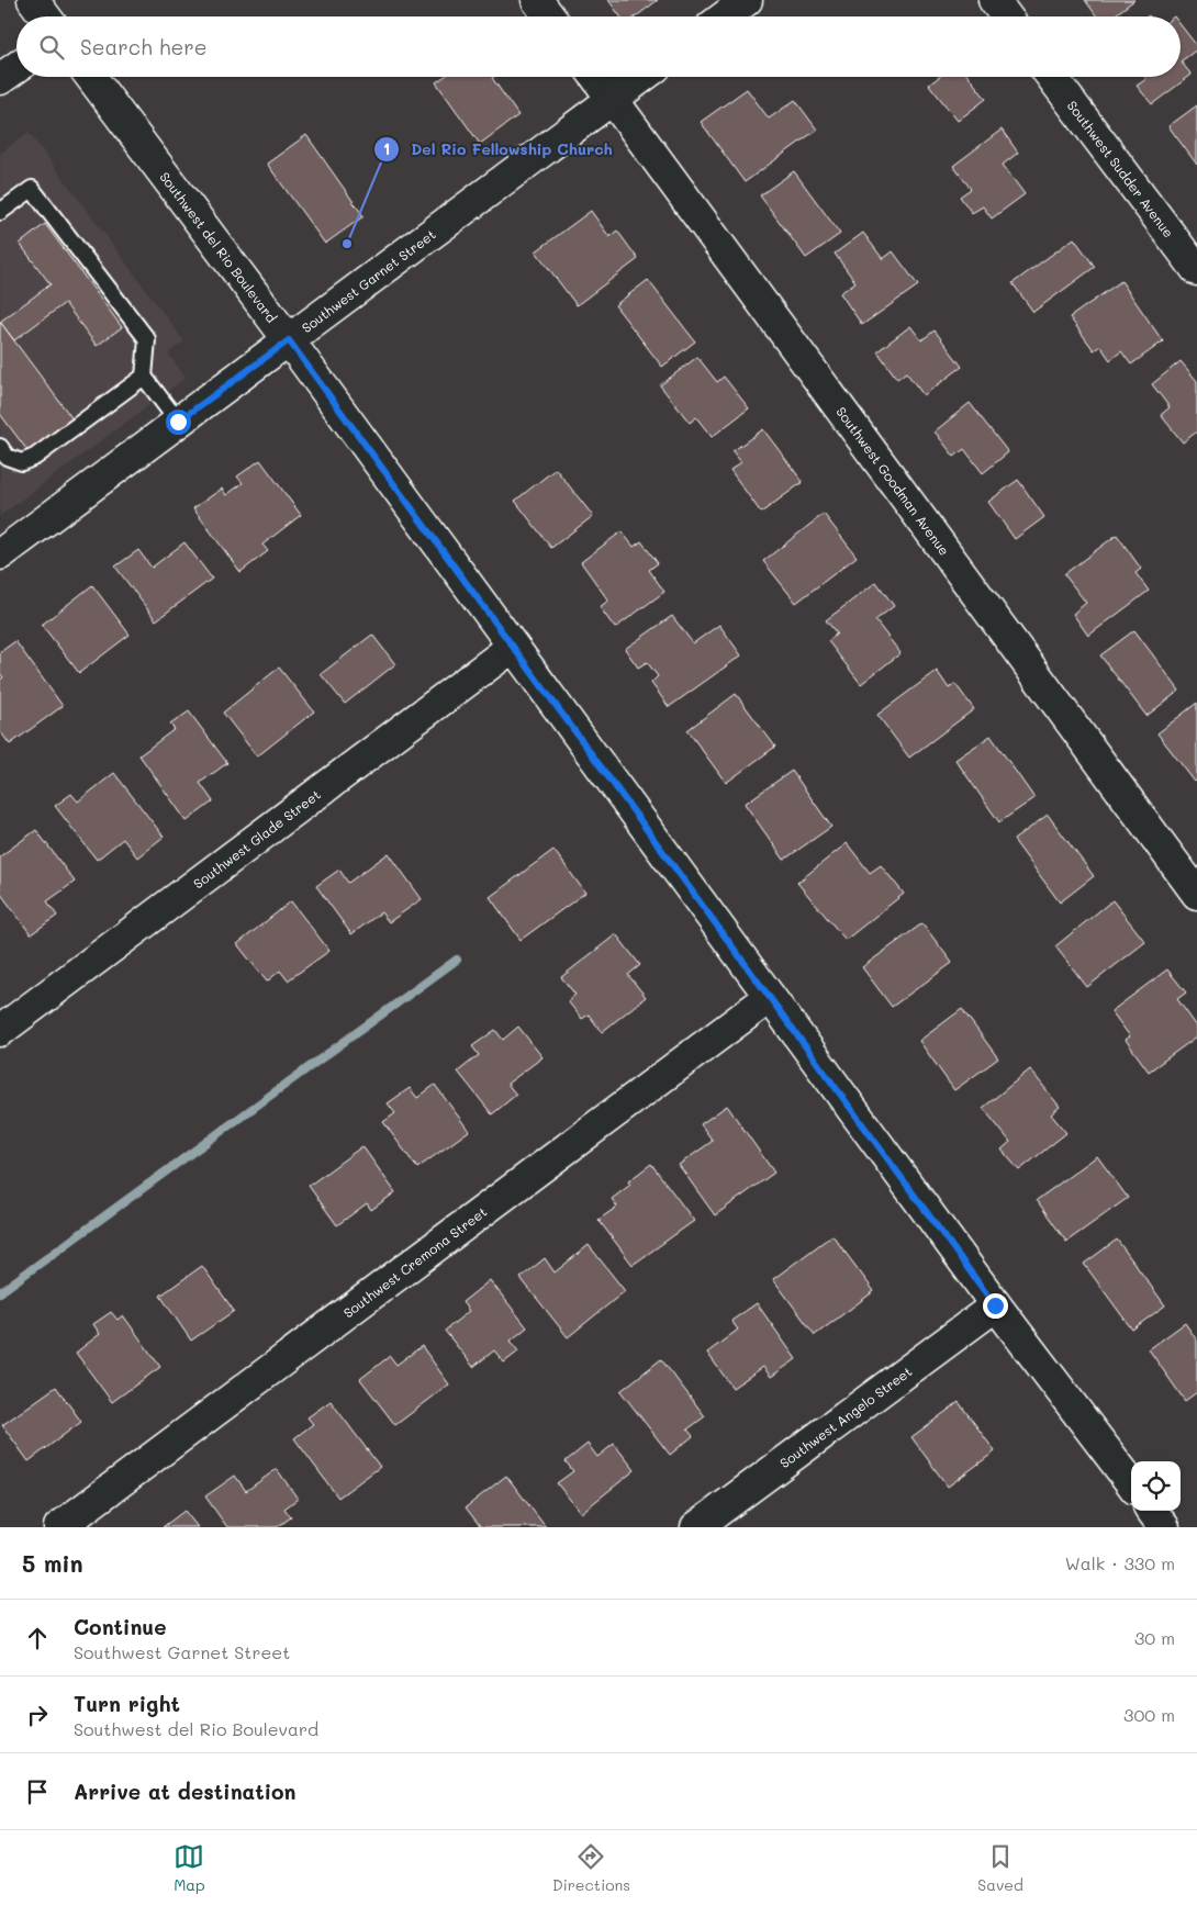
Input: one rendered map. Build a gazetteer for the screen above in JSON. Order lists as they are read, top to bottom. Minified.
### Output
{"streets":{"street":["Southwest Sudder Avenue","Southwest del Rio Boulevard","Southwest Garnet Street","Southwest Goodman Avenue","Southwest Glade Street","Southwest Cremona Street","Southwest Angelo Street"]},"crossings":[["Southwest del Rio Boulevard","Southwest Garnet Street"],["Southwest del Rio Boulevard","Southwest Glade Street"],["Southwest del Rio Boulevard","Southwest Cremona Street"],["Southwest del Rio Boulevard","Southwest Angelo Street"],["Southwest Garnet Street","Southwest Goodman Avenue"]],"places":["Del Rio Fellowship Church"],"page":{"search":"Search here","heading":["5 min","Walk · 330 m"],"list":[["Continue","Southwest Garnet Street","30 m"],["Turn right","Southwest del Rio Boulevard","300 m"],"Arrive at destination"],"nav":["Map","Directions","Saved"]}}
